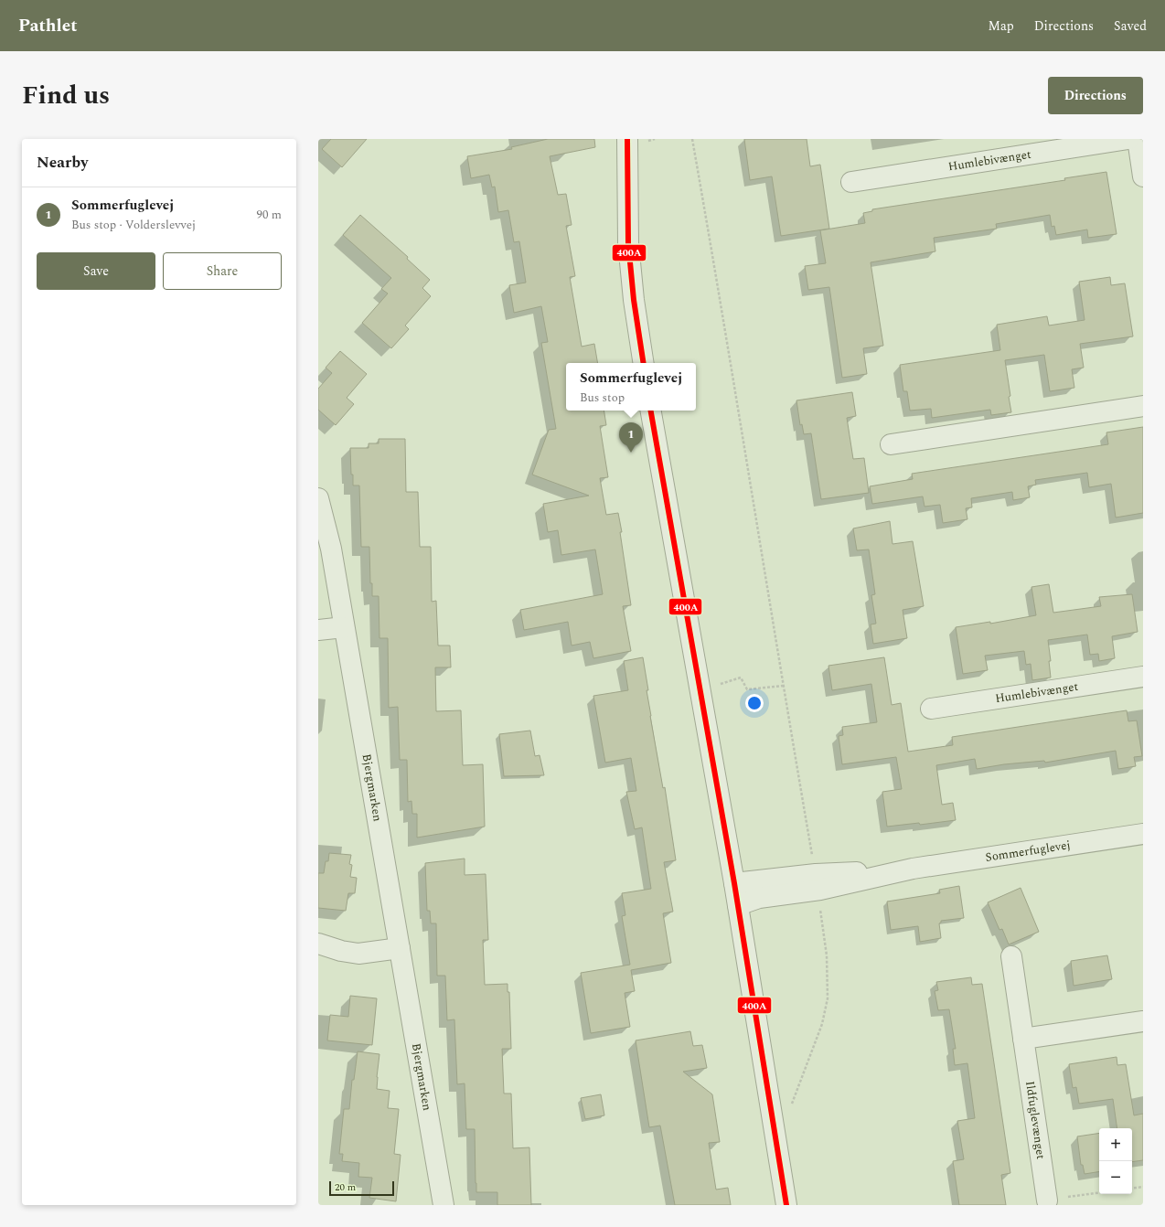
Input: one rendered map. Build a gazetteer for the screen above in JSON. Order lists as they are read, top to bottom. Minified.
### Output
{"streets":{"street":["Humlebivænget","Bjergmarken","Sommerfuglevej","Ildfuglevænget"]},"lines":["transit line 400A"],"scale_bar":"20 m","page":{"header":"Pathlet","nav":["Map","Directions","Saved"],"title":"Find us","buttons":["Directions",["Save","Share"]],"heading":"Nearby","list":[{"mark":"1","name":"Sommerfuglevej","note":"Bus stop · Volderslevvej","value":"90 m"}],"popup":["Sommerfuglevej","Bus stop"],"pins":"1","map_buttons":["+","−"],"scale":"20 m"}}
